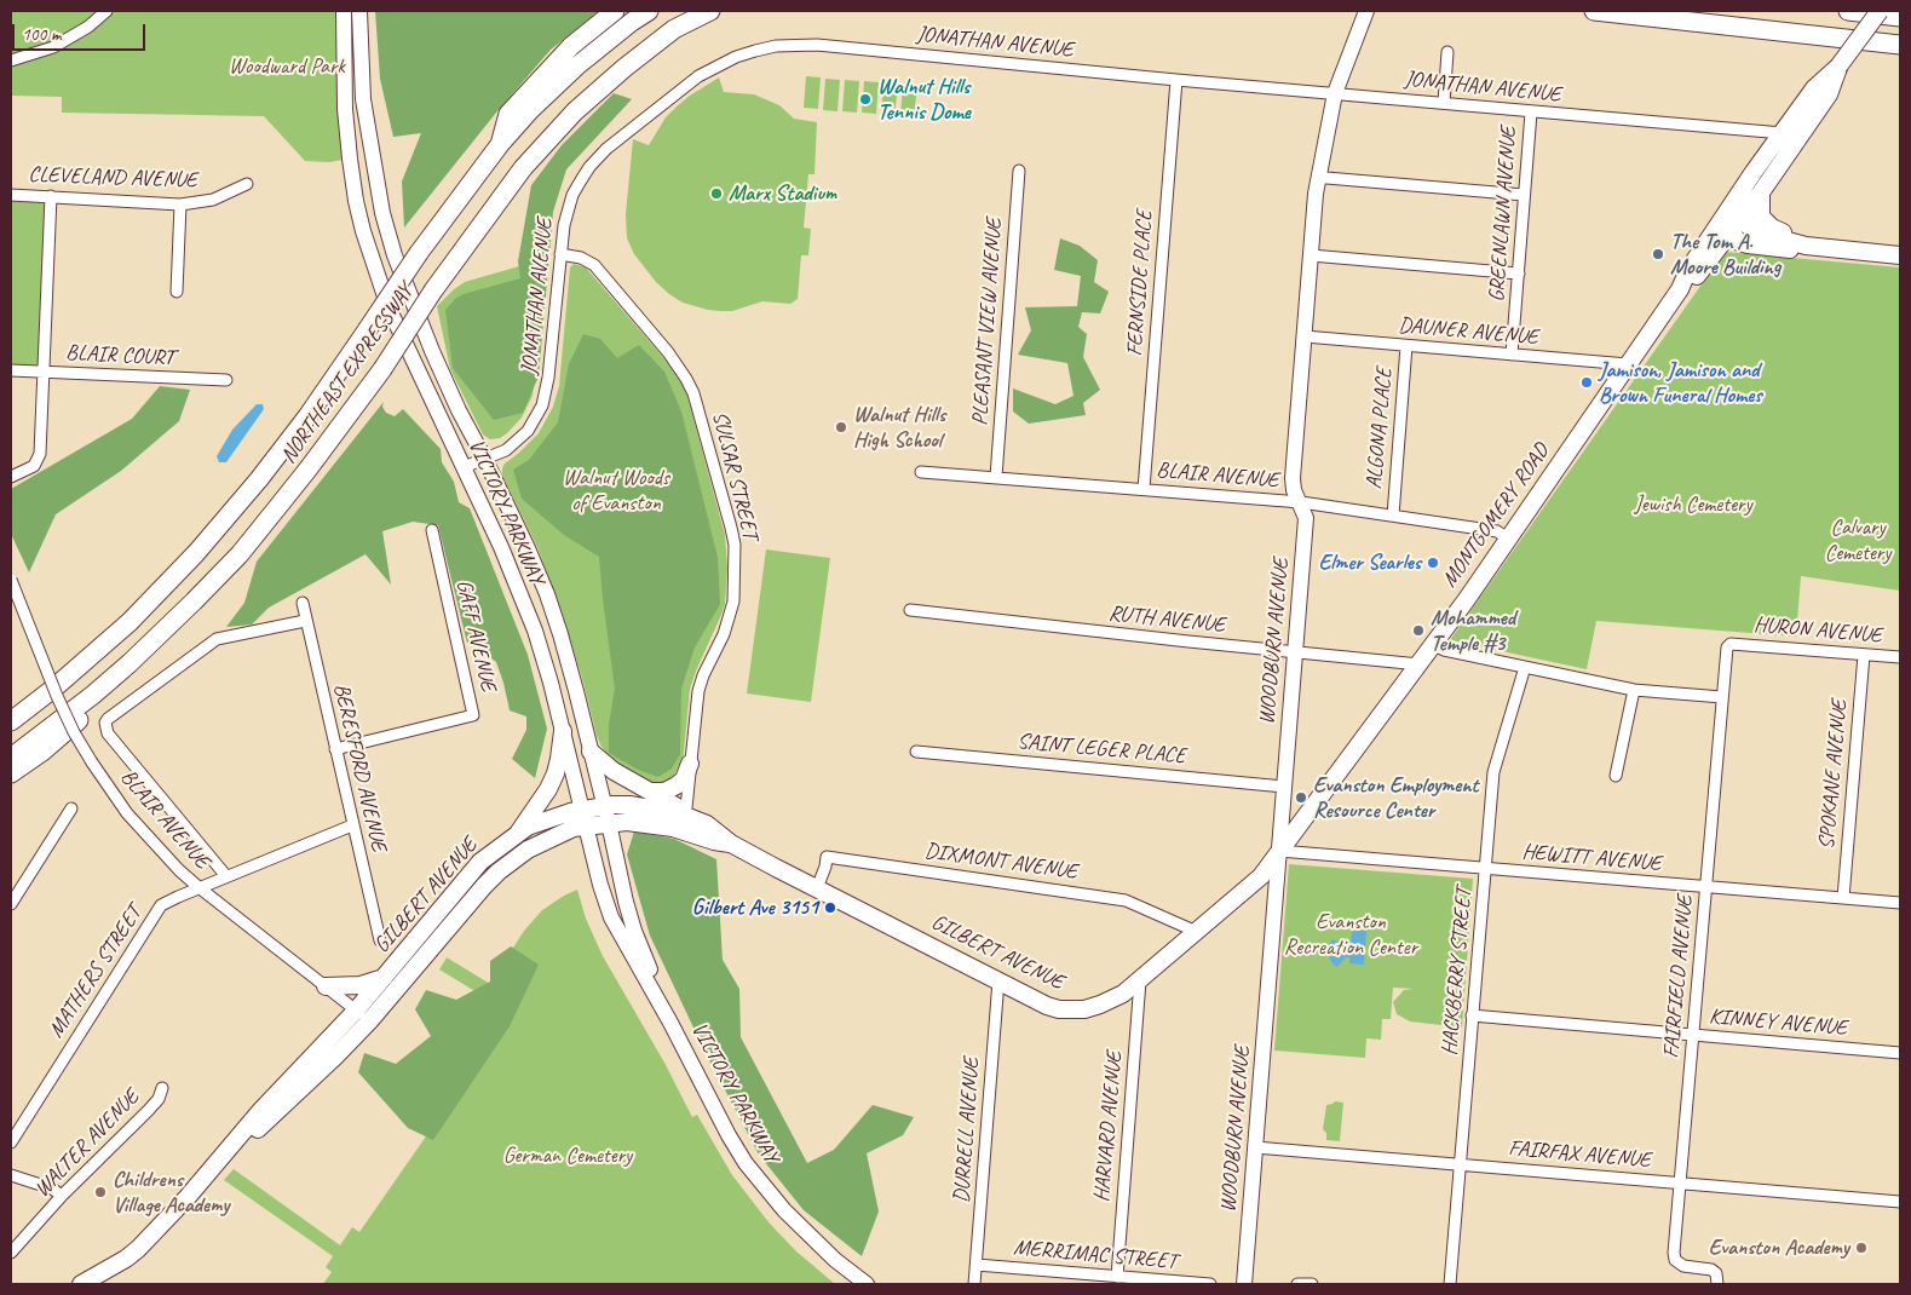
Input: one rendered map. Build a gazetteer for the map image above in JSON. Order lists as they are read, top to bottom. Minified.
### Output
{"streets":{"highway":["NORTHEAST EXPRESSWAY"],"main road":["MONTGOMERY ROAD","GILBERT AVENUE"],"street":["JONATHAN AVENUE","CLEVELAND AVENUE","GREENLAWN AVENUE","FERNSIDE PLACE","PLEASANT VIEW AVENUE","DAUNER AVENUE","BLAIR COURT","ALGONA PLACE","SULSAR STREET","BLAIR AVENUE","VICTORY PARKWAY","RUTH AVENUE","HURON AVENUE","GAFF AVENUE","WOODBURN AVENUE","SAINT LEGER PLACE","BERESFORD AVENUE","SPOKANE AVENUE","HEWITT AVENUE","DIXMONT AVENUE","MATHERS STREET","HACKBERRY STREET","FAIRFIELD AVENUE","KINNEY AVENUE","HARVARD AVENUE","DURRELL AVENUE","WALTER AVENUE","FAIRFAX AVENUE","MERRIMAC STREET"]},"crossings":[["JONATHAN AVENUE","GREENLAWN AVENUE"],["JONATHAN AVENUE","FERNSIDE PLACE"],["JONATHAN AVENUE","SULSAR STREET"],["JONATHAN AVENUE","VICTORY PARKWAY"],["JONATHAN AVENUE","MONTGOMERY ROAD"],["JONATHAN AVENUE","WOODBURN AVENUE"],["GREENLAWN AVENUE","DAUNER AVENUE"],["FERNSIDE PLACE","BLAIR AVENUE"],["PLEASANT VIEW AVENUE","BLAIR AVENUE"],["DAUNER AVENUE","ALGONA PLACE"],["DAUNER AVENUE","MONTGOMERY ROAD"],["DAUNER AVENUE","WOODBURN AVENUE"],["ALGONA PLACE","BLAIR AVENUE"],["SULSAR STREET","GILBERT AVENUE"],["BLAIR AVENUE","MONTGOMERY ROAD"],["BLAIR AVENUE","WOODBURN AVENUE"],["BLAIR AVENUE","GILBERT AVENUE"],["BLAIR AVENUE","MATHERS STREET"],["VICTORY PARKWAY","GILBERT AVENUE"],["MONTGOMERY ROAD","RUTH AVENUE"],["MONTGOMERY ROAD","WOODBURN AVENUE"],["MONTGOMERY ROAD","HEWITT AVENUE"],["MONTGOMERY ROAD","GILBERT AVENUE"],["RUTH AVENUE","WOODBURN AVENUE"],["HURON AVENUE","SPOKANE AVENUE"],["HURON AVENUE","FAIRFIELD AVENUE"],["GAFF AVENUE","BERESFORD AVENUE"],["WOODBURN AVENUE","SAINT LEGER PLACE"],["WOODBURN AVENUE","HEWITT AVENUE"],["WOODBURN AVENUE","GILBERT AVENUE"],["WOODBURN AVENUE","FAIRFAX AVENUE"],["BERESFORD AVENUE","MATHERS STREET"],["SPOKANE AVENUE","HEWITT AVENUE"],["HEWITT AVENUE","GILBERT AVENUE"],["HEWITT AVENUE","HACKBERRY STREET"],["HEWITT AVENUE","FAIRFIELD AVENUE"],["DIXMONT AVENUE","GILBERT AVENUE"],["GILBERT AVENUE","HARVARD AVENUE"],["GILBERT AVENUE","DURRELL AVENUE"],["HACKBERRY STREET","KINNEY AVENUE"],["HACKBERRY STREET","FAIRFAX AVENUE"],["FAIRFIELD AVENUE","KINNEY AVENUE"],["FAIRFIELD AVENUE","FAIRFAX AVENUE"],["HARVARD AVENUE","MERRIMAC STREET"],["DURRELL AVENUE","MERRIMAC STREET"]],"parks":["Woodward Park","Walnut Woods of Evanston","Jewish Cemetery","Calvary Cemetery","Evanston Recreation Center","German Cemetery"],"places":["Walnut Hills Tennis Dome","Marx Stadium","The Tom A. Moore Building","Jamison, Jamison and Brown Funeral Homes","Walnut Hills High School","Elmer Searles","Mohammed Temple #3","Evanston Employment Resource Center","Gilbert Ave 3151","Childrens Village Academy","Evanston Academy"],"scale_bar":"100 m"}
